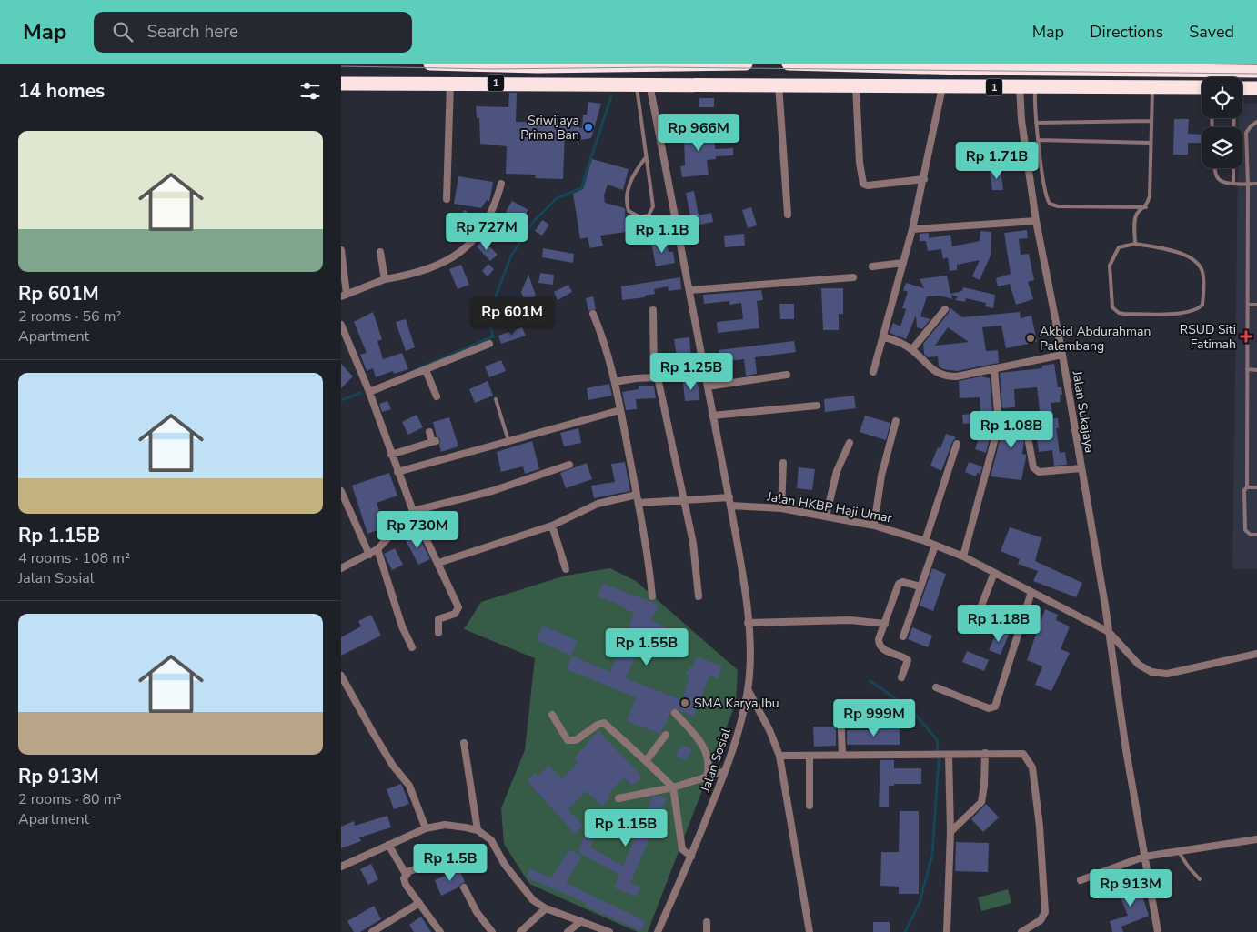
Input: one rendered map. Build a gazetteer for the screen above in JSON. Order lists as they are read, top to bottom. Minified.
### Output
{"streets":{"highway":["1"],"street":["Jalan Sukajaya","Jalan HKBP Haji Umar","Jalan Sosial"]},"crossings":[["1","Jalan Sukajaya"],["Jalan Sukajaya","Jalan HKBP Haji Umar"],["Jalan HKBP Haji Umar","Jalan Sosial"]],"places":{"other":["Sriwijaya Prima Ban","Akbid Abdurahman Palembang","SMA Karya Ibu"],"health":["RSUD Siti Fatimah"]},"page":{"header":"Map","search":"Search here","nav":["Map","Directions","Saved"],"heading":"14 homes","price":["Rp 966M","Rp 1.71B","Rp 727M","Rp 1.1B","Rp 601M","Rp 1.25B","Rp 1.08B","Rp 730M","Rp 1.18B","Rp 1.55B","Rp 999M","Rp 1.15B","Rp 1.5B","Rp 913M"],"list":[{"name":"Rp 601M","note":"2 rooms · 56 m² · Apartment"},{"name":"Rp 1.15B","note":"4 rooms · 108 m² · Jalan Sosial"},{"name":"Rp 913M","note":"2 rooms · 80 m² · Apartment"}]}}
